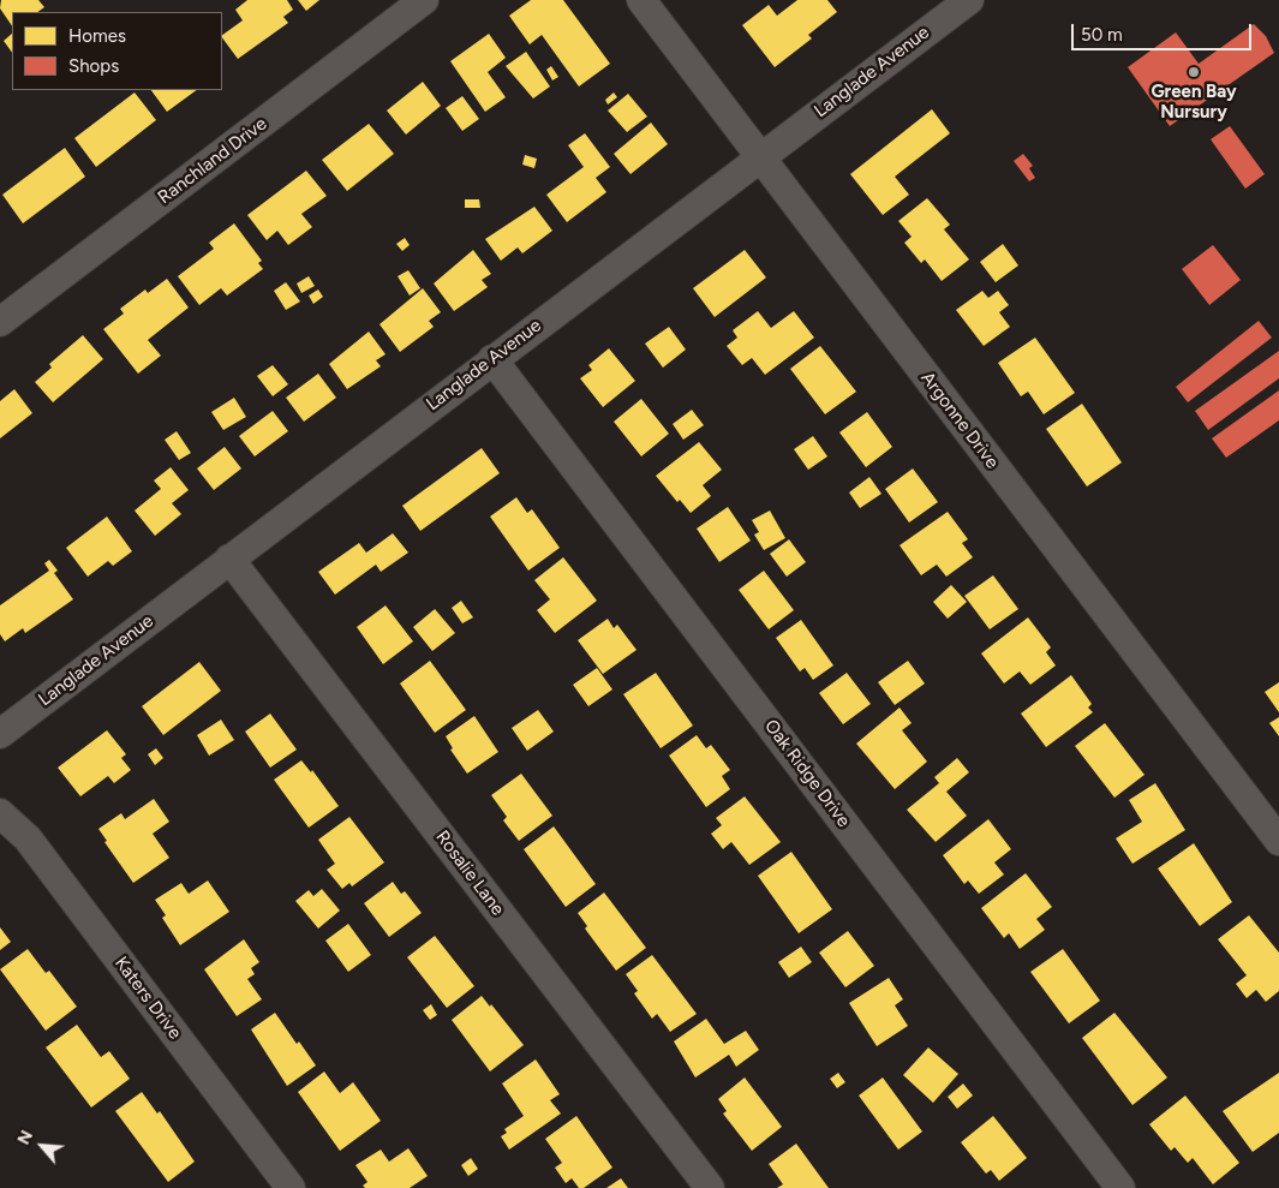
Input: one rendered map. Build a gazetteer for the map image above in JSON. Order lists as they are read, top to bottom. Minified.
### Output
{"streets":{"street":["Langlade Avenue","Ranchland Drive","Argonne Drive","Oak Ridge Drive","Rosalie Lane","Katers Drive"]},"crossings":[["Langlade Avenue","Argonne Drive"],["Langlade Avenue","Oak Ridge Drive"],["Langlade Avenue","Rosalie Lane"]],"places":["Green Bay Nursury"],"legend":["Homes","Shops"],"scale_bar":"50 m","north":"top left"}
